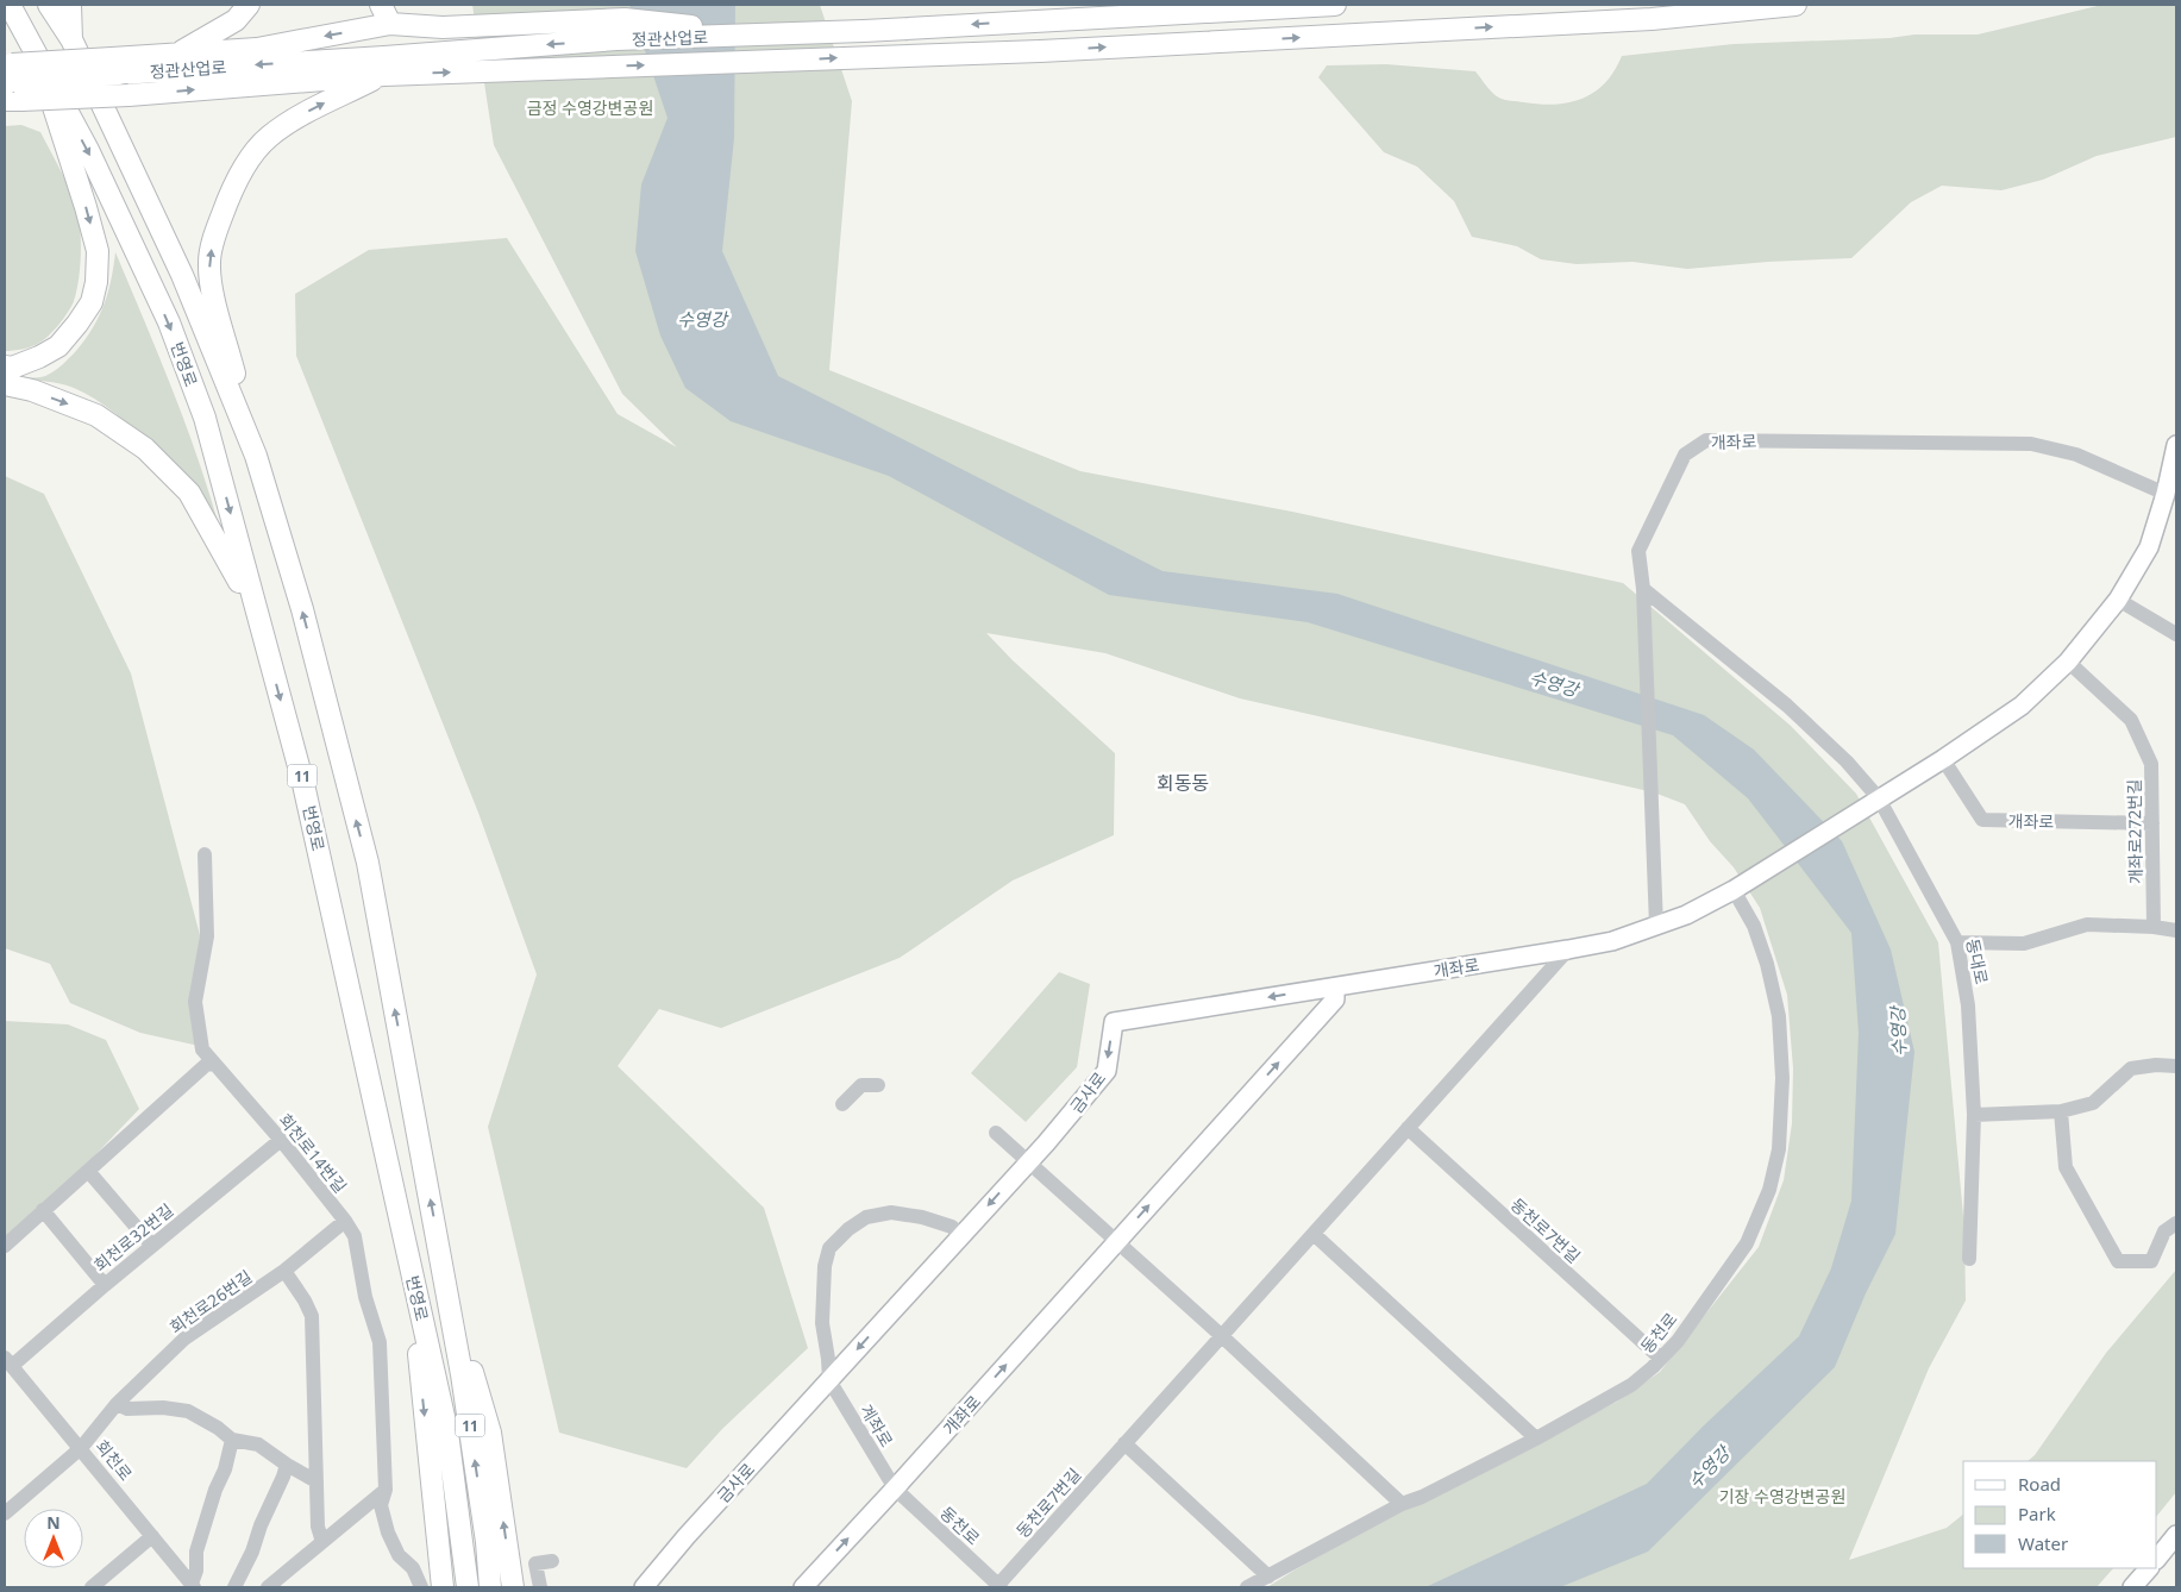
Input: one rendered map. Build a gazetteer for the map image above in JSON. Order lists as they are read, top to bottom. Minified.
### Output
{"streets":{"highway":["정관산업로","번영로","11"],"main road":["개좌로","금사로"],"street":["개좌로272번길","동대로","회천로14번길","동천로7번길","회천로32번길","회천로26번길","동천로","계좌로","회천로"]},"crossings":[["개좌로","개좌로272번길"],["개좌로","동대로"],["개좌로","금사로"],["개좌로","동천로7번길"],["개좌로","동천로"],["개좌로","계좌로"],["금사로","계좌로"],["회천로14번길","회천로32번길"],["회천로14번길","회천로26번길"],["동천로7번길","동천로"],["회천로32번길","회천로"],["회천로26번길","회천로"],["동천로","계좌로"]],"one_way":["금사로"],"districts":["회동동"],"water":["수영강"],"parks":["금정 수영강변공원","기장 수영강변공원"],"legend":["Road","Park","Water"],"north":"top"}
